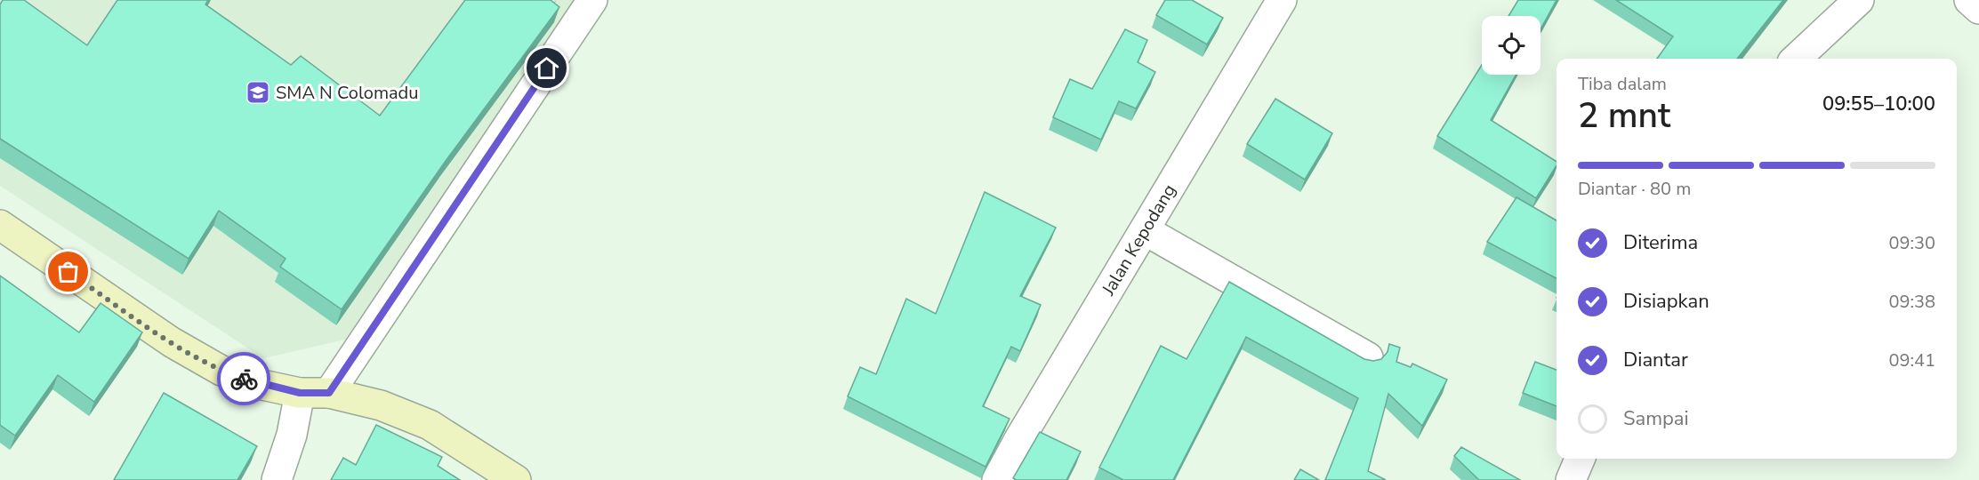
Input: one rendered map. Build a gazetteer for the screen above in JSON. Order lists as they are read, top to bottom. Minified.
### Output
{"streets":{"street":["Jalan Kepodang"]},"places":{"school or university":["SMA N Colomadu"]},"page":{"heading":["2 mnt","Tiba dalam","09:55–10:00"],"bar":"Diantar · 80 m","list":[["Diterima","09:30"],["Disiapkan","09:38"],["Diantar","09:41"],"Sampai"]}}
